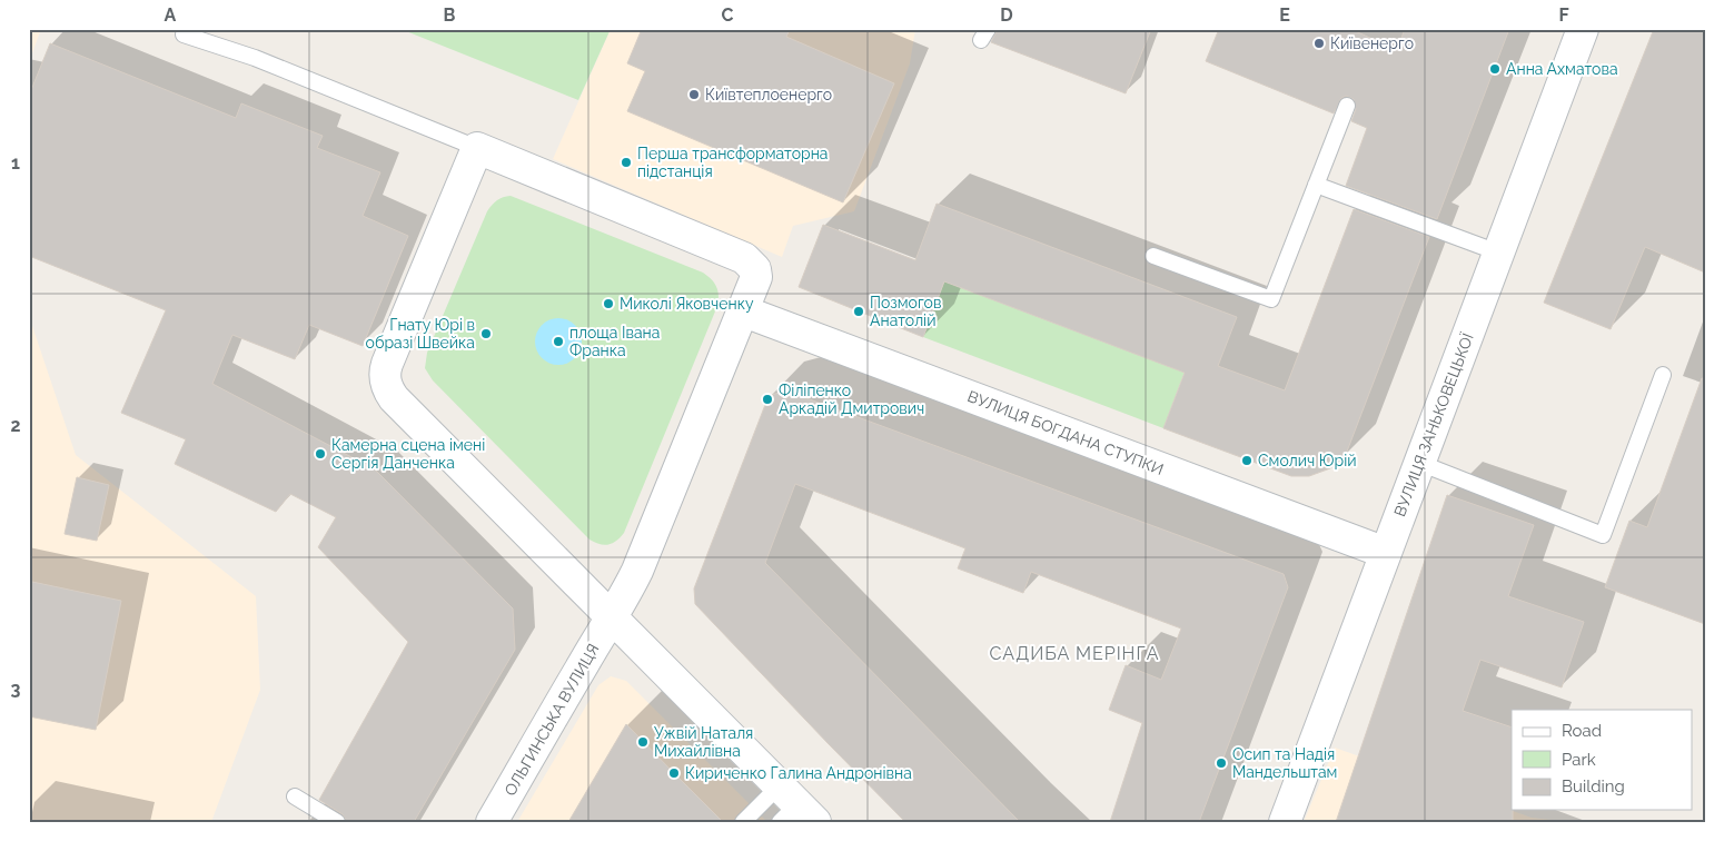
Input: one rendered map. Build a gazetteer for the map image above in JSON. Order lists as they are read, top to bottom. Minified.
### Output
{"streets":{"street":["ВУЛИЦЯ ЗАНЬКОВЕЦЬКОЇ","ВУЛИЦЯ БОГДАНА СТУПКИ","ОЛЬГИНСЬКА ВУЛИЦЯ"]},"crossings":[["ВУЛИЦЯ ЗАНЬКОВЕЦЬКОЇ","ВУЛИЦЯ БОГДАНА СТУПКИ"]],"districts":["САДИБА МЕРІНГА"],"places":["Київенерго","Анна Ахматова","Київтеплоенерго","Перша трансформаторна підстанція","Миколі Яковченку","Позмогов Анатолій","Гнату Юрі в образі Швейка","площа Івана Франка","Філіпенко Аркадій Дмитрович","Камерна сцена імені Сергія Данченка","Смолич Юрій","Ужвій Наталя Михайлівна","Осип та Надія Мандельштам","Кириченко Галина Андронівна"],"legend":["Road","Park","Building"],"grid":{"columns":["A","B","C","D","E","F"],"rows":["1","2","3"]}}
